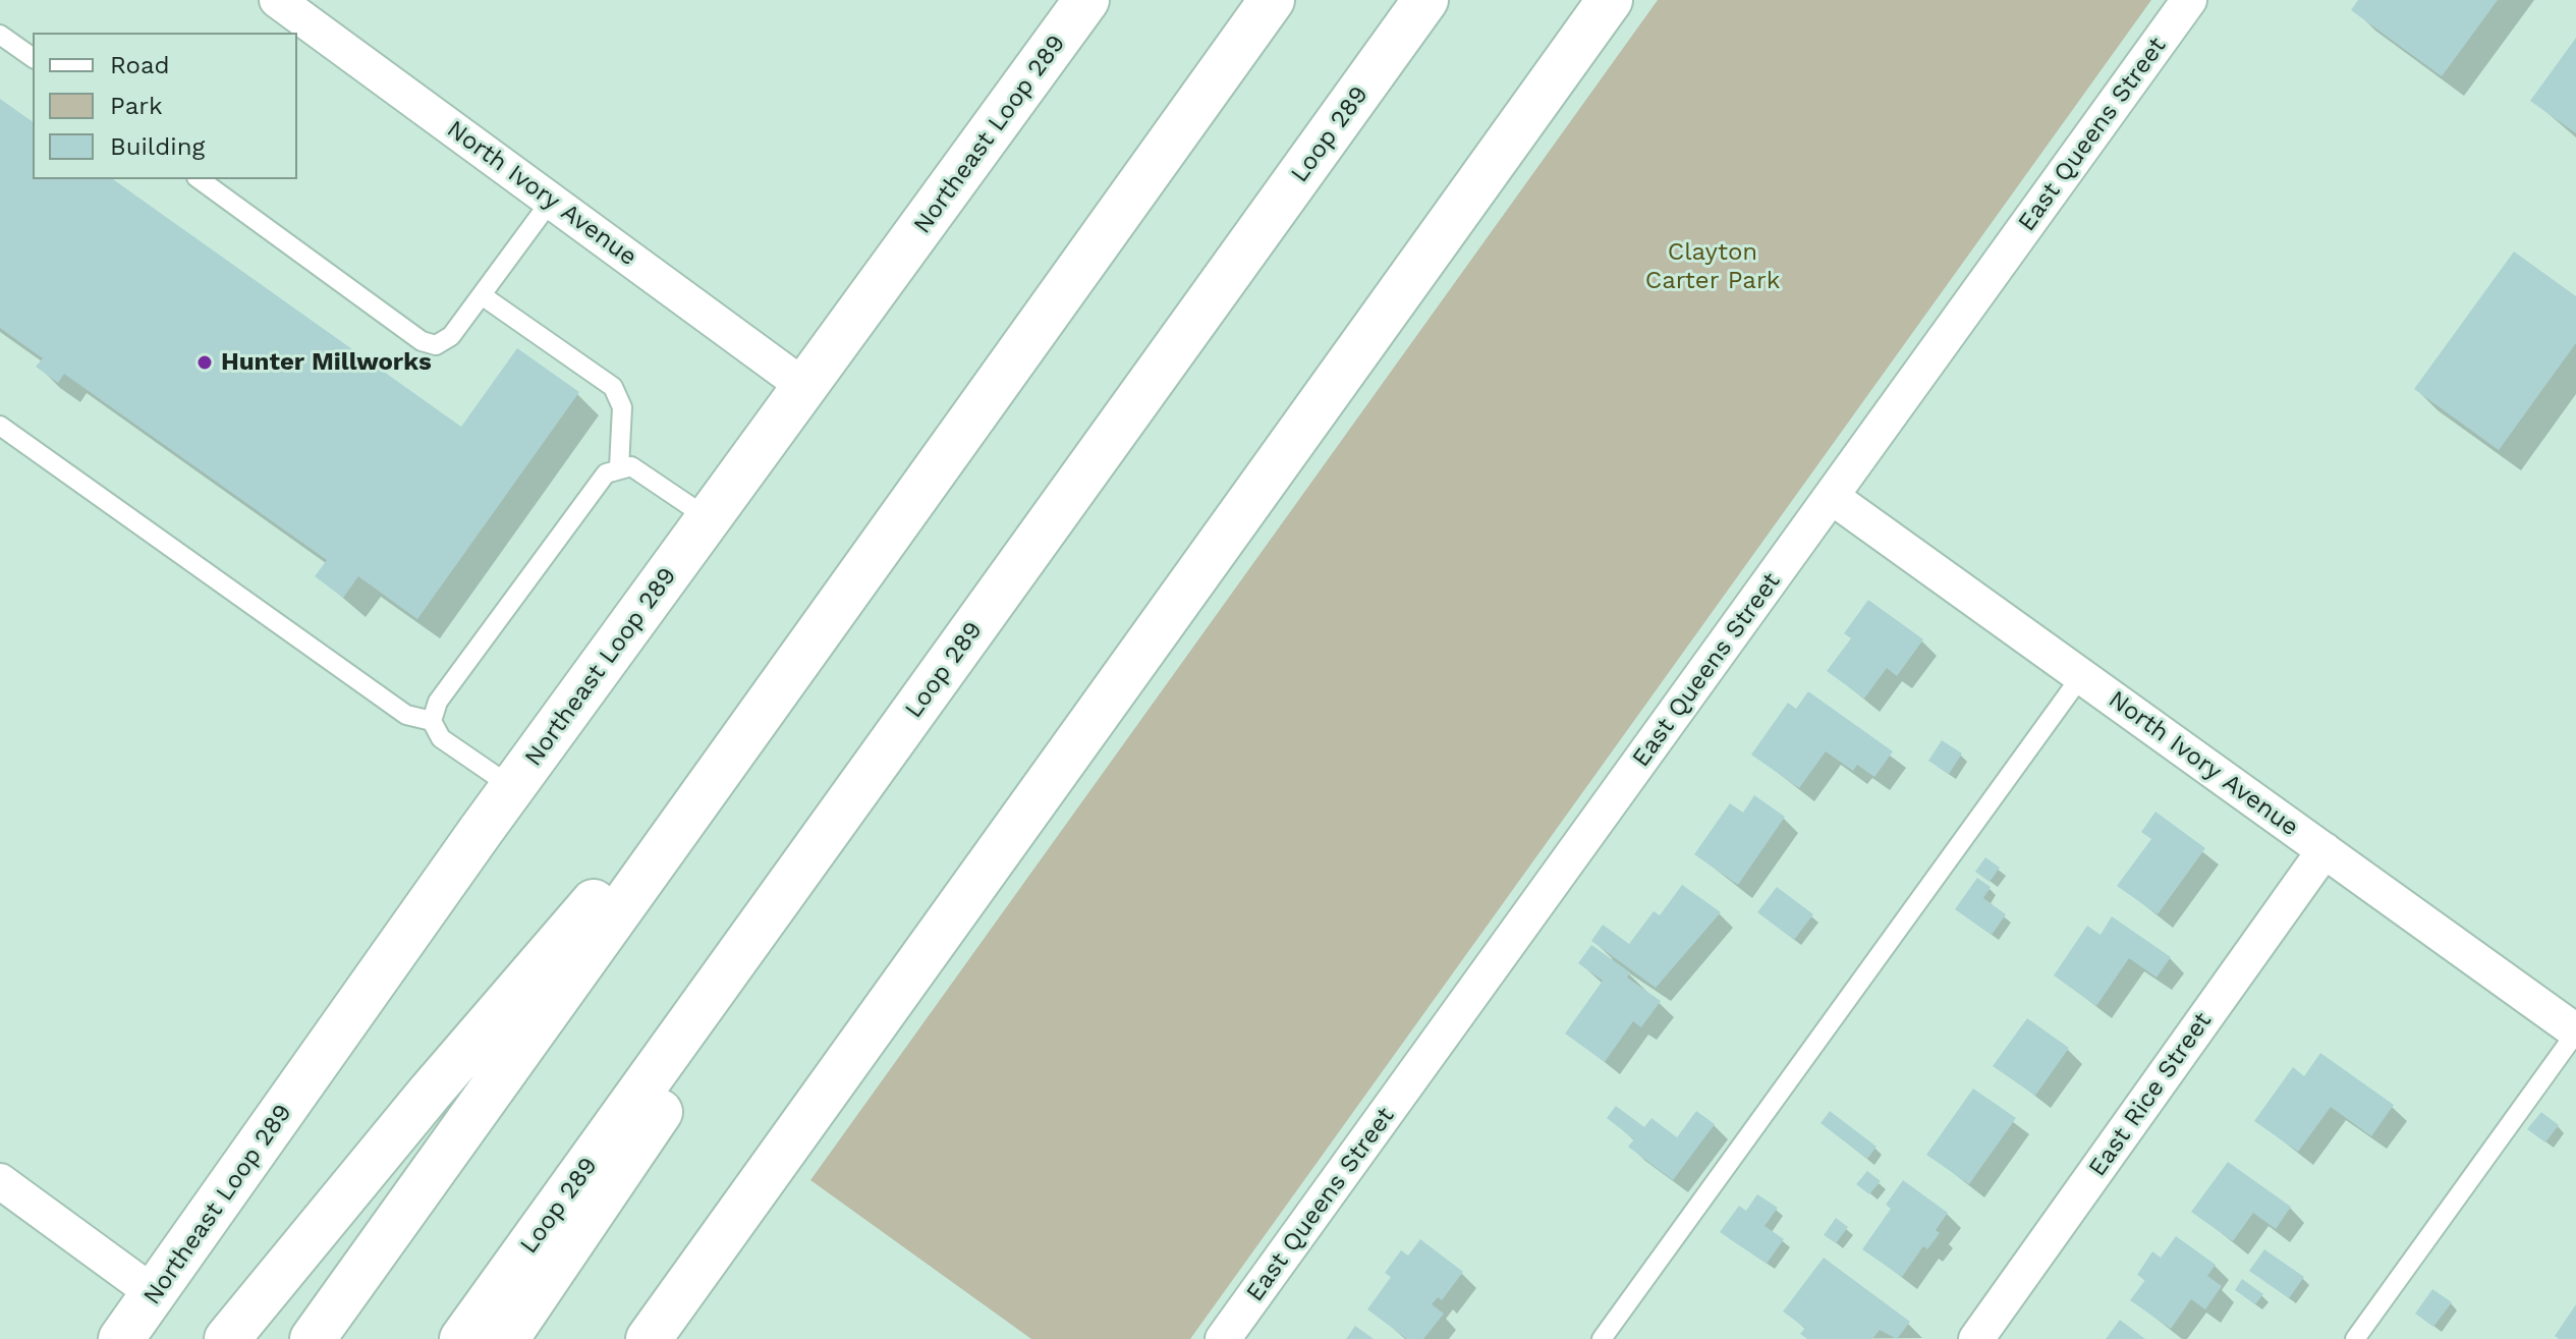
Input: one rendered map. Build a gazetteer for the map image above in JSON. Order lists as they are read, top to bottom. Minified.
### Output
{"streets":{"main road":["Northeast Loop 289","Loop 289"],"street":["East Queens Street","North Ivory Avenue","East Rice Street"]},"crossings":[["Northeast Loop 289","North Ivory Avenue"],["East Queens Street","North Ivory Avenue"],["North Ivory Avenue","East Rice Street"]],"parks":["Clayton Carter Park"],"places":["Hunter Millworks"],"legend":["Road","Park","Building"]}
